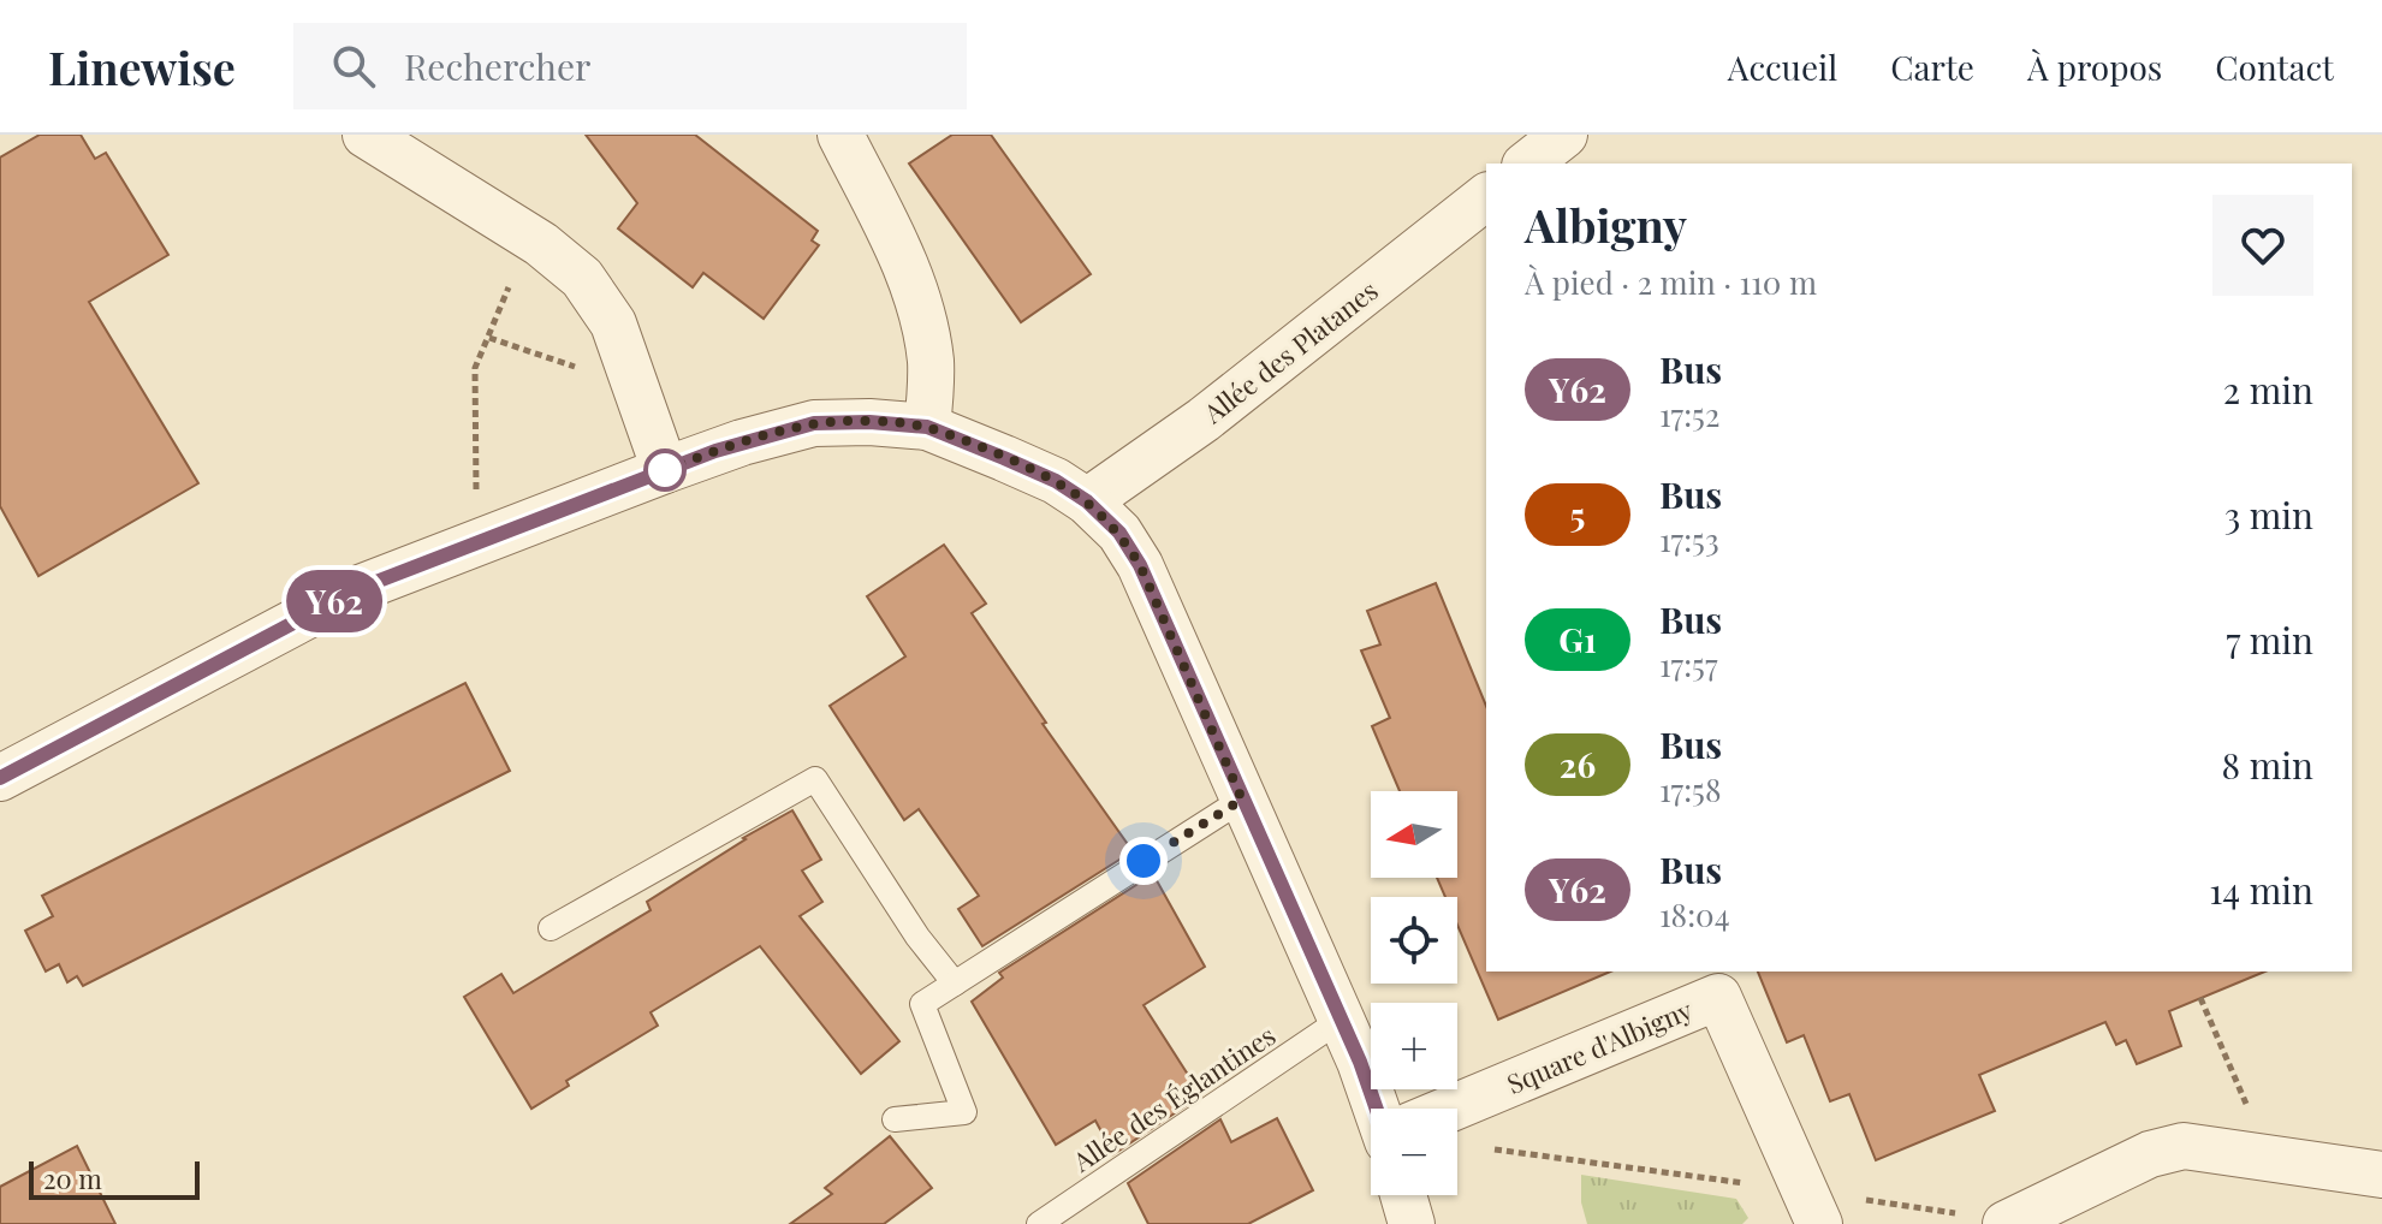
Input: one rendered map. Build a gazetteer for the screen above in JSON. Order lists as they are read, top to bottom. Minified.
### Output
{"streets":{"street":["Allée des Platanes","Square d'Albigny"],"lane":["Allée des Églantines"]},"lines":["bus line Y62"],"scale_bar":"20 m","north":"left","page":{"header":"Linewise","search":"Rechercher","nav":["Accueil","Carte","À propos","Contact"],"on_map":"Y62","heading":["Albigny","À pied · 2 min · 110 m"],"list":[{"mark":"Y62","name":"Bus","note":"17:52","value":"2 min"},{"mark":"5","name":"Bus","note":"17:53","value":"3 min"},{"mark":"G1","name":"Bus","note":"17:57","value":"7 min"},{"mark":"26","name":"Bus","note":"17:58","value":"8 min"},{"mark":"Y62","name":"Bus","note":"18:04","value":"14 min"}],"map_buttons":["+","−"],"scale":"20 m"}}
